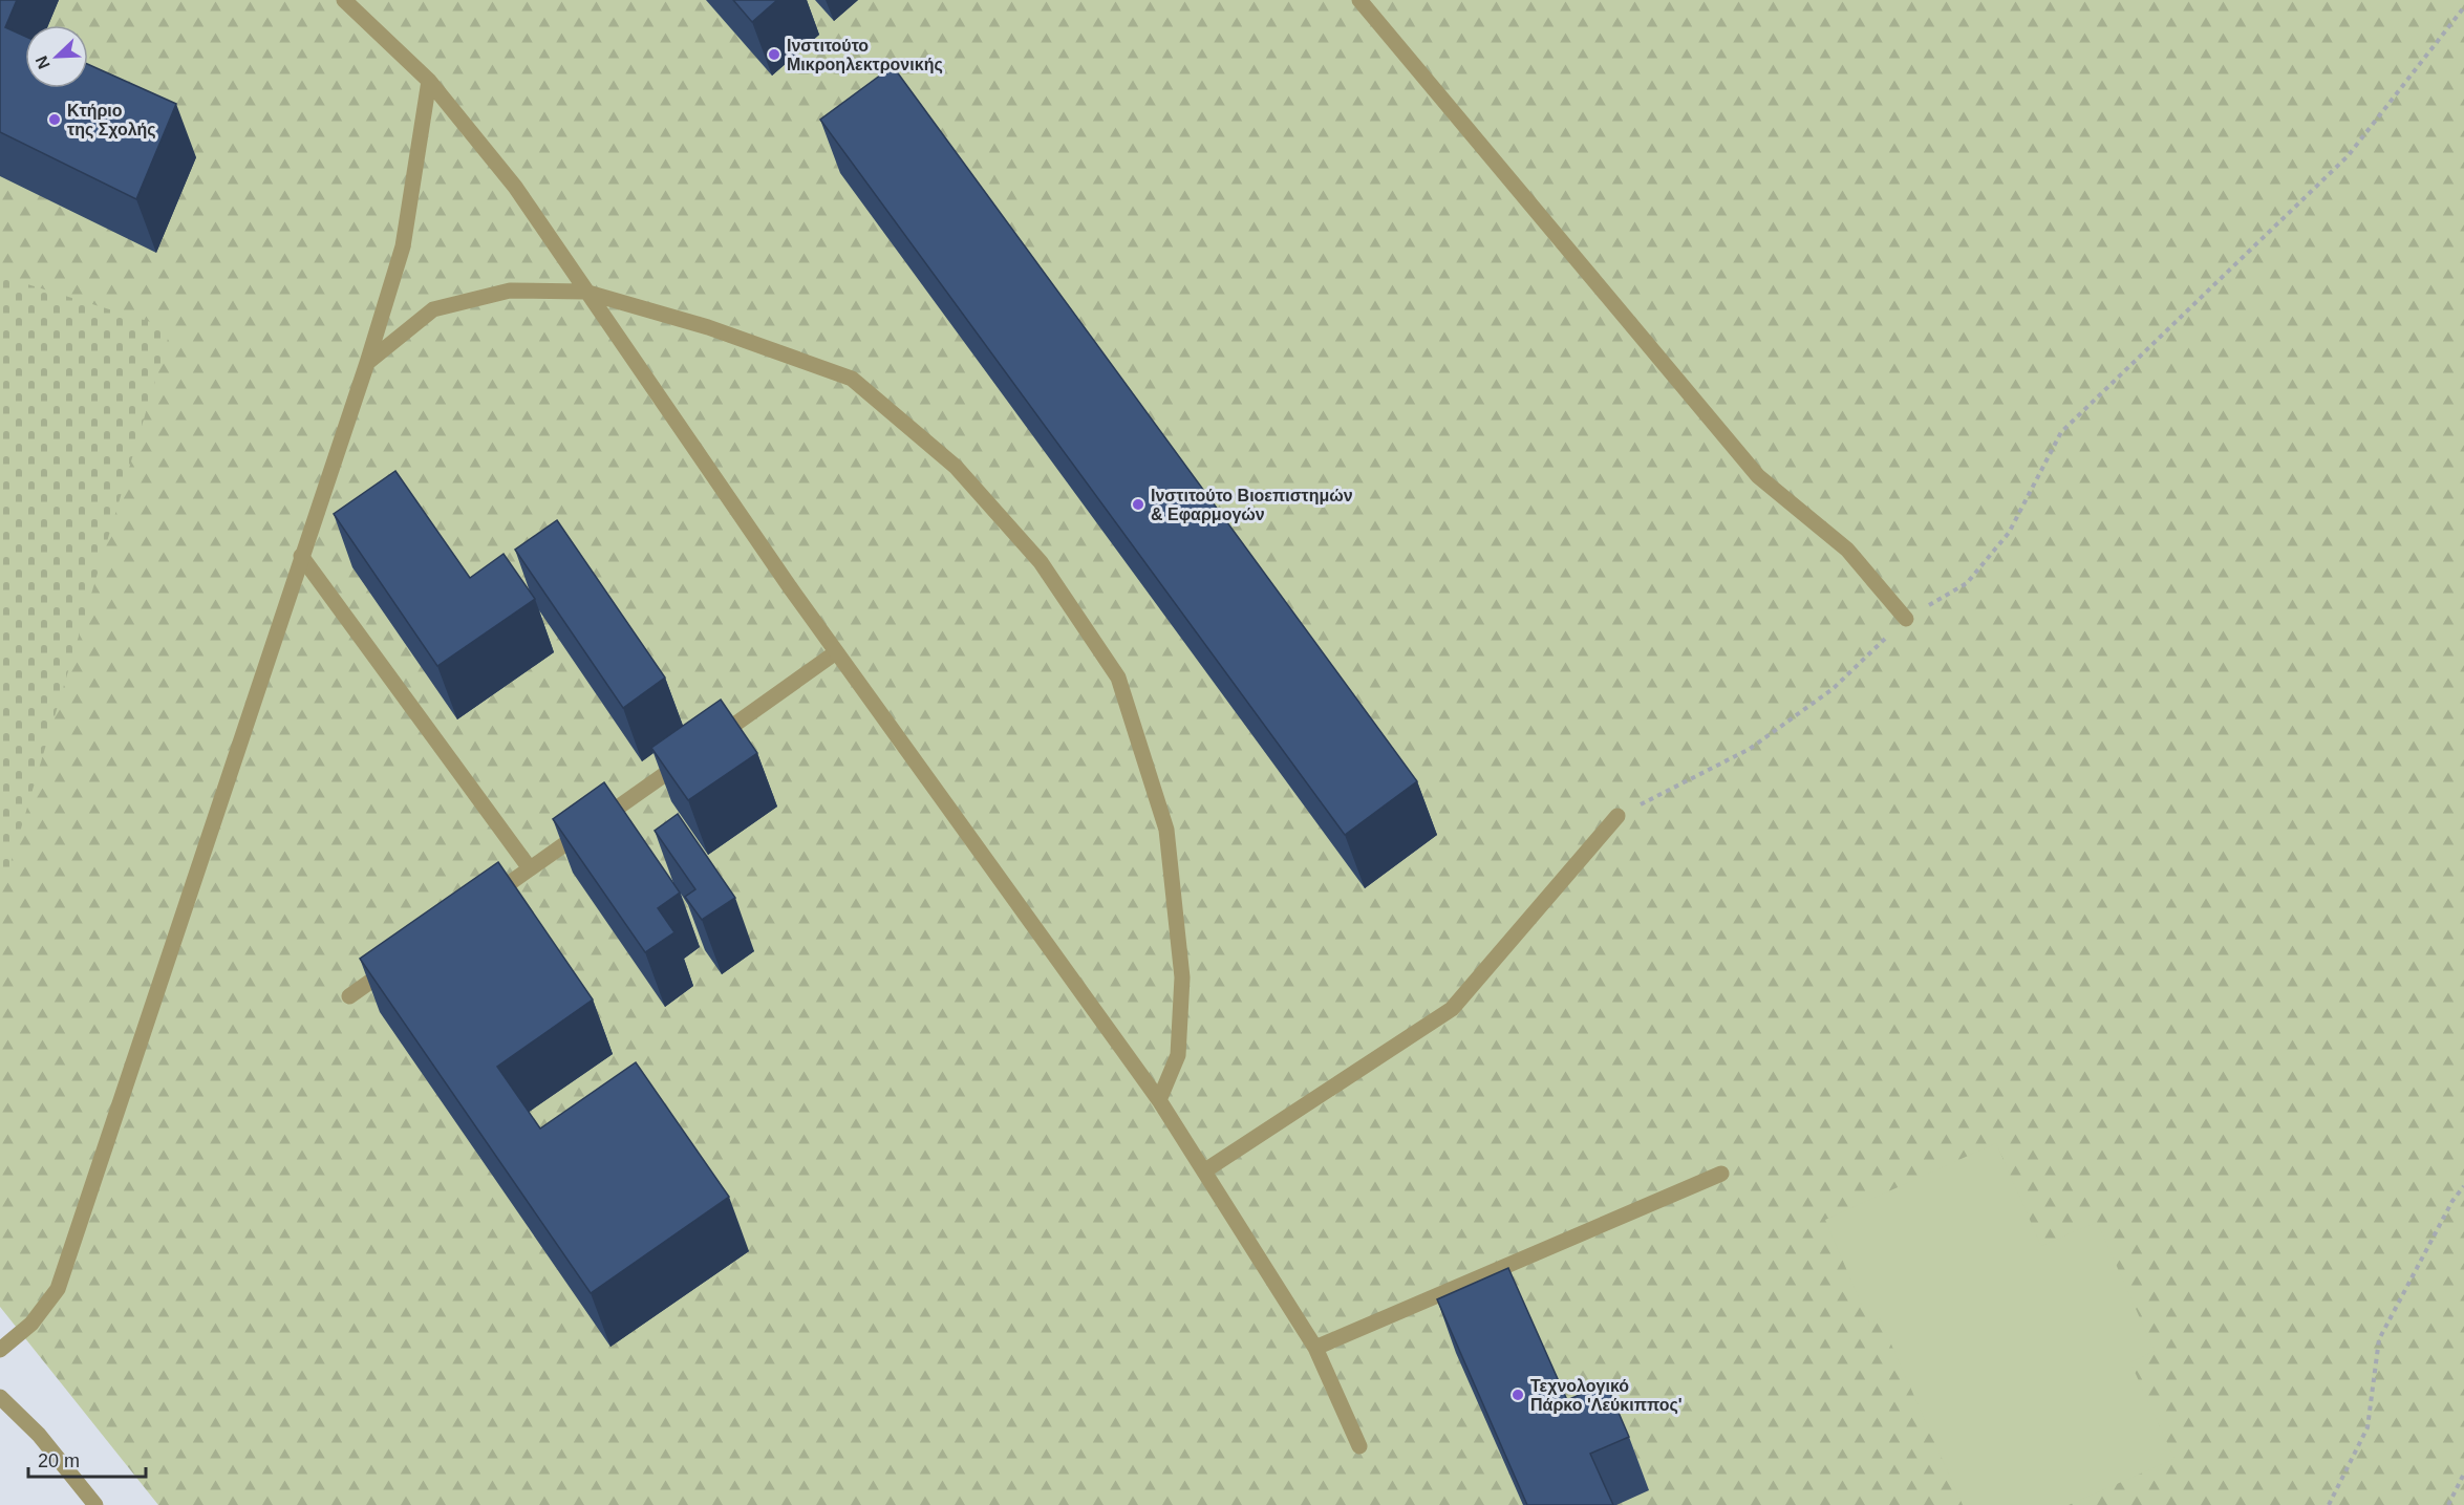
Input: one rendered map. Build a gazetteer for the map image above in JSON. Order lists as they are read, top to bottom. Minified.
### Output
{"places":["Ινστιτούτο Μικροηλεκτρονικής","Κτήριο της Σχολής","Ινστιτούτο Βιοεπιστημών & Εφαρμογών","Τεχνολογικό Πάρκο 'Λεύκιππος'"],"scale_bar":"20 m","north":"bottom left"}
